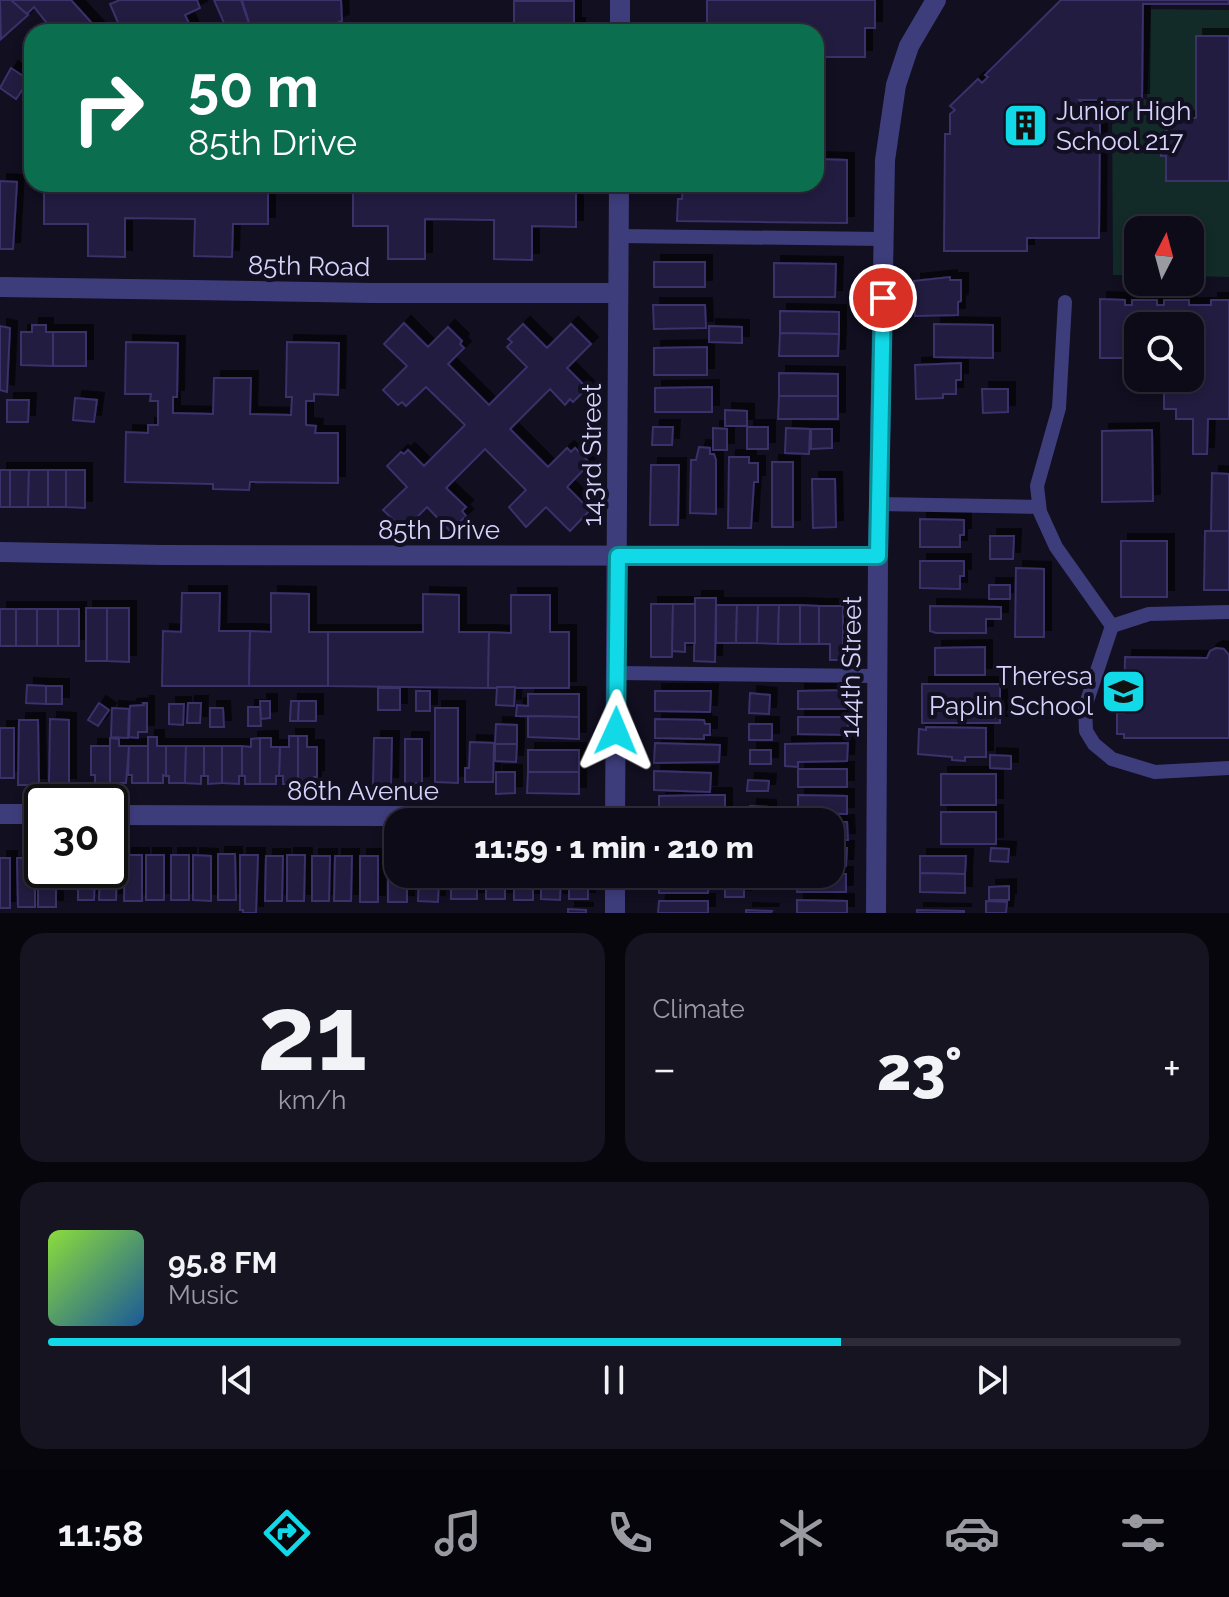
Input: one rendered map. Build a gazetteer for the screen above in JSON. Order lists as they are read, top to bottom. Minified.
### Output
{"streets":{"street":["85th Road","143rd Street","85th Drive","144th Street","86th Avenue"]},"crossings":[["85th Road","143rd Street"],["143rd Street","85th Drive"],["85th Drive","144th Street"]],"places":{"building":["Junior High School 217"],"school or university":["Theresa Paplin School"]},"north":"top","page":{"turn":["50 m","85th Drive"],"limit":"30","trip":"11:59 · 1 min · 210 m","tile":[["21","km/h"],"Climate"],"heat":["−","23°","+"],"song":["95.8 FM","Music"],"tabs":"11:58"}}
